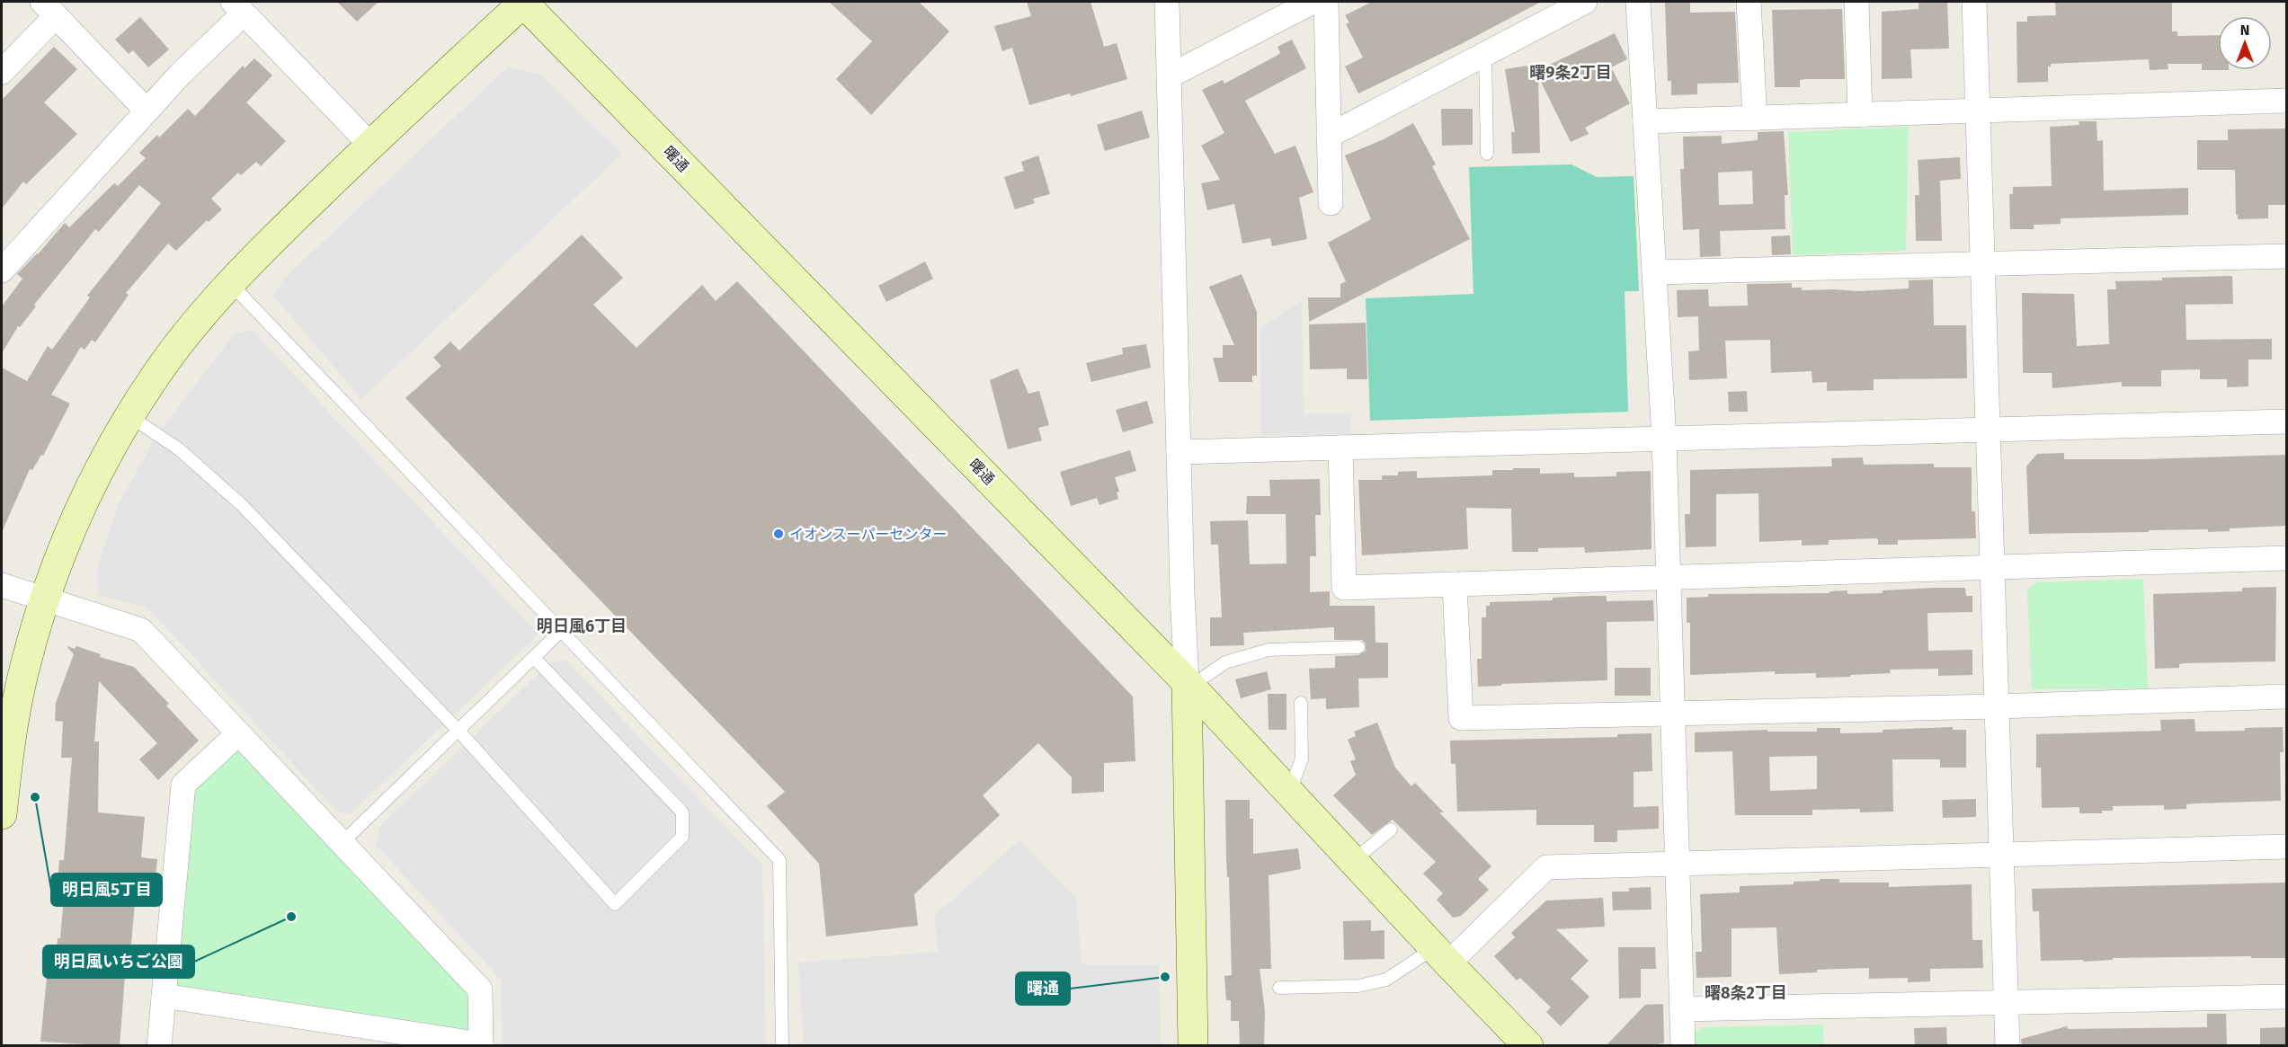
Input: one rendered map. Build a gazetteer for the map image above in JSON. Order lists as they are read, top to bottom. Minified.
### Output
{"streets":{"street":["曙通"]},"districts":["曙9条2丁目","明日風6丁目","曙8条2丁目"],"places":["イオンスーパーセンター","明日風5丁目","明日風いちご公園","曙通"],"north":"top"}
